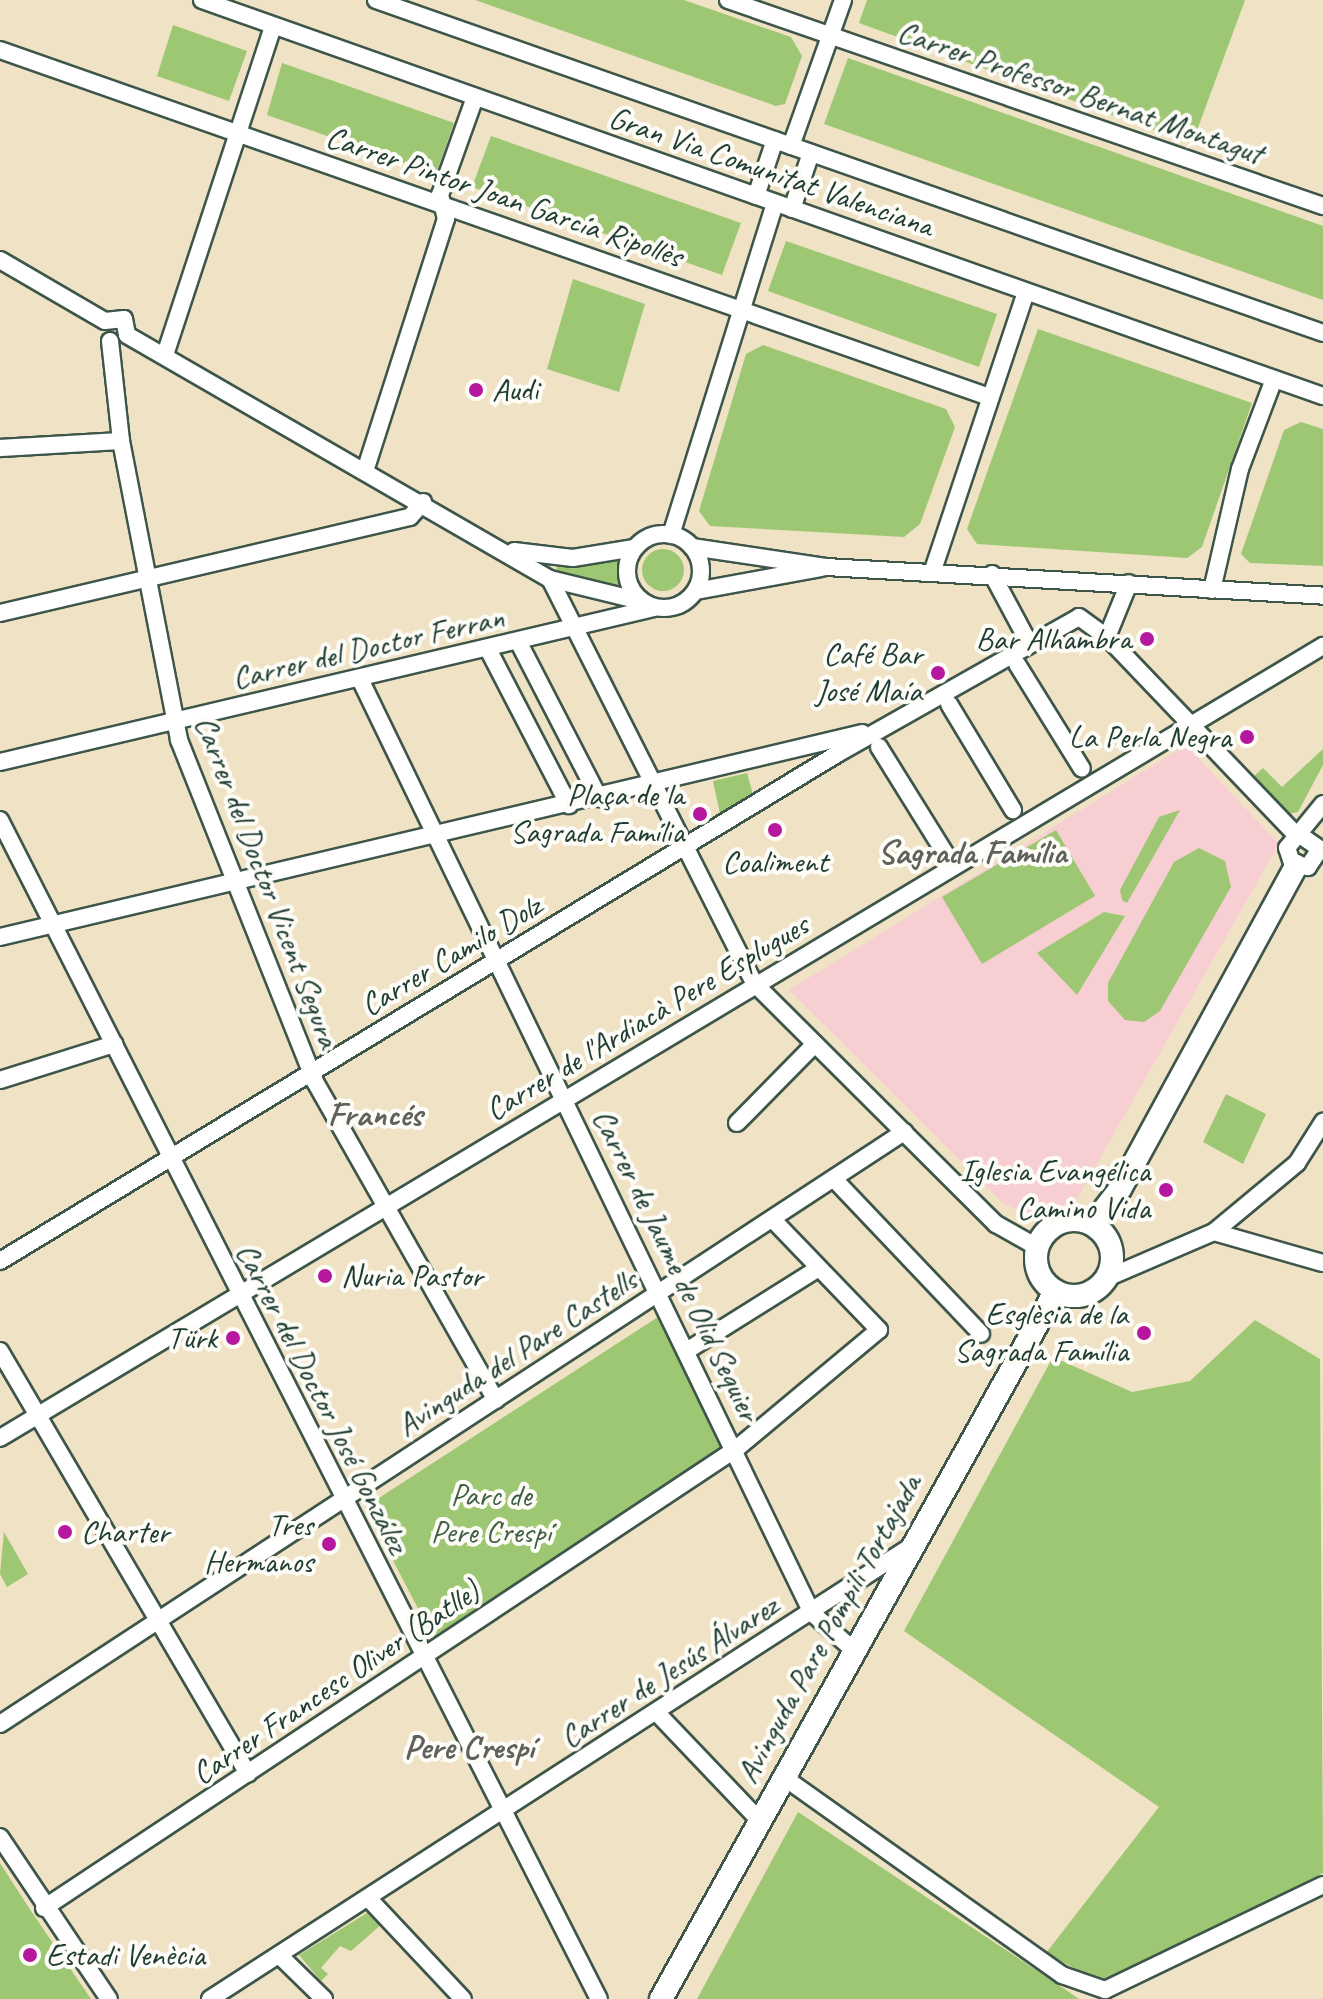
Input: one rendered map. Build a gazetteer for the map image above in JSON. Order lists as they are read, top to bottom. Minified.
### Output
{"streets":{"street":["Carrer Professor Bernat Montagut","Gran Via Comunitat Valenciana","Carrer Pintor Joan García Ripollès","Carrer del Doctor Ferran","Carrer del Doctor Vicent Segura","Carrer Camilo Dolz","Carrer de l'Ardiacà Pere Esplugues","Carrer de Jaume de Olid Sequier","Avinguda del Pare Castells","Carrer del Doctor José González","Avinguda Pare Pompili Tortajada","Carrer de Jesús Álvarez","Carrer Francesc Oliver (Batlle)"]},"crossings":[["Carrer del Doctor Ferran","Carrer del Doctor Vicent Segura"],["Carrer del Doctor Ferran","Carrer de Jaume de Olid Sequier"],["Carrer del Doctor Vicent Segura","Carrer Camilo Dolz"],["Carrer del Doctor Vicent Segura","Carrer de l'Ardiacà Pere Esplugues"],["Carrer del Doctor Vicent Segura","Avinguda del Pare Castells"],["Carrer Camilo Dolz","Carrer de Jaume de Olid Sequier"],["Carrer Camilo Dolz","Carrer del Doctor José González"],["Carrer de l'Ardiacà Pere Esplugues","Carrer de Jaume de Olid Sequier"],["Carrer de l'Ardiacà Pere Esplugues","Carrer del Doctor José González"],["Carrer de Jaume de Olid Sequier","Avinguda del Pare Castells"],["Carrer de Jaume de Olid Sequier","Avinguda Pare Pompili Tortajada"],["Carrer de Jaume de Olid Sequier","Carrer de Jesús Álvarez"],["Carrer de Jaume de Olid Sequier","Carrer Francesc Oliver (Batlle)"],["Avinguda del Pare Castells","Carrer del Doctor José González"],["Carrer del Doctor José González","Carrer de Jesús Álvarez"],["Carrer del Doctor José González","Carrer Francesc Oliver (Batlle)"],["Avinguda Pare Pompili Tortajada","Carrer de Jesús Álvarez"]],"districts":["Sagrada Família","Francés","Pere Crespí"],"parks":["Parc de Pere Crespí"],"places":["Audi","Bar Alhambra","Café Bar José Maía","La Perla Negra","Plaça de la Sagrada Família","Coaliment","Iglesia Evangélica Camino Vida","Nuria Pastor","Esglèsia de la Sagrada Família","Türk","Charter","Tres Hermanos","Estadi Venècia"]}
